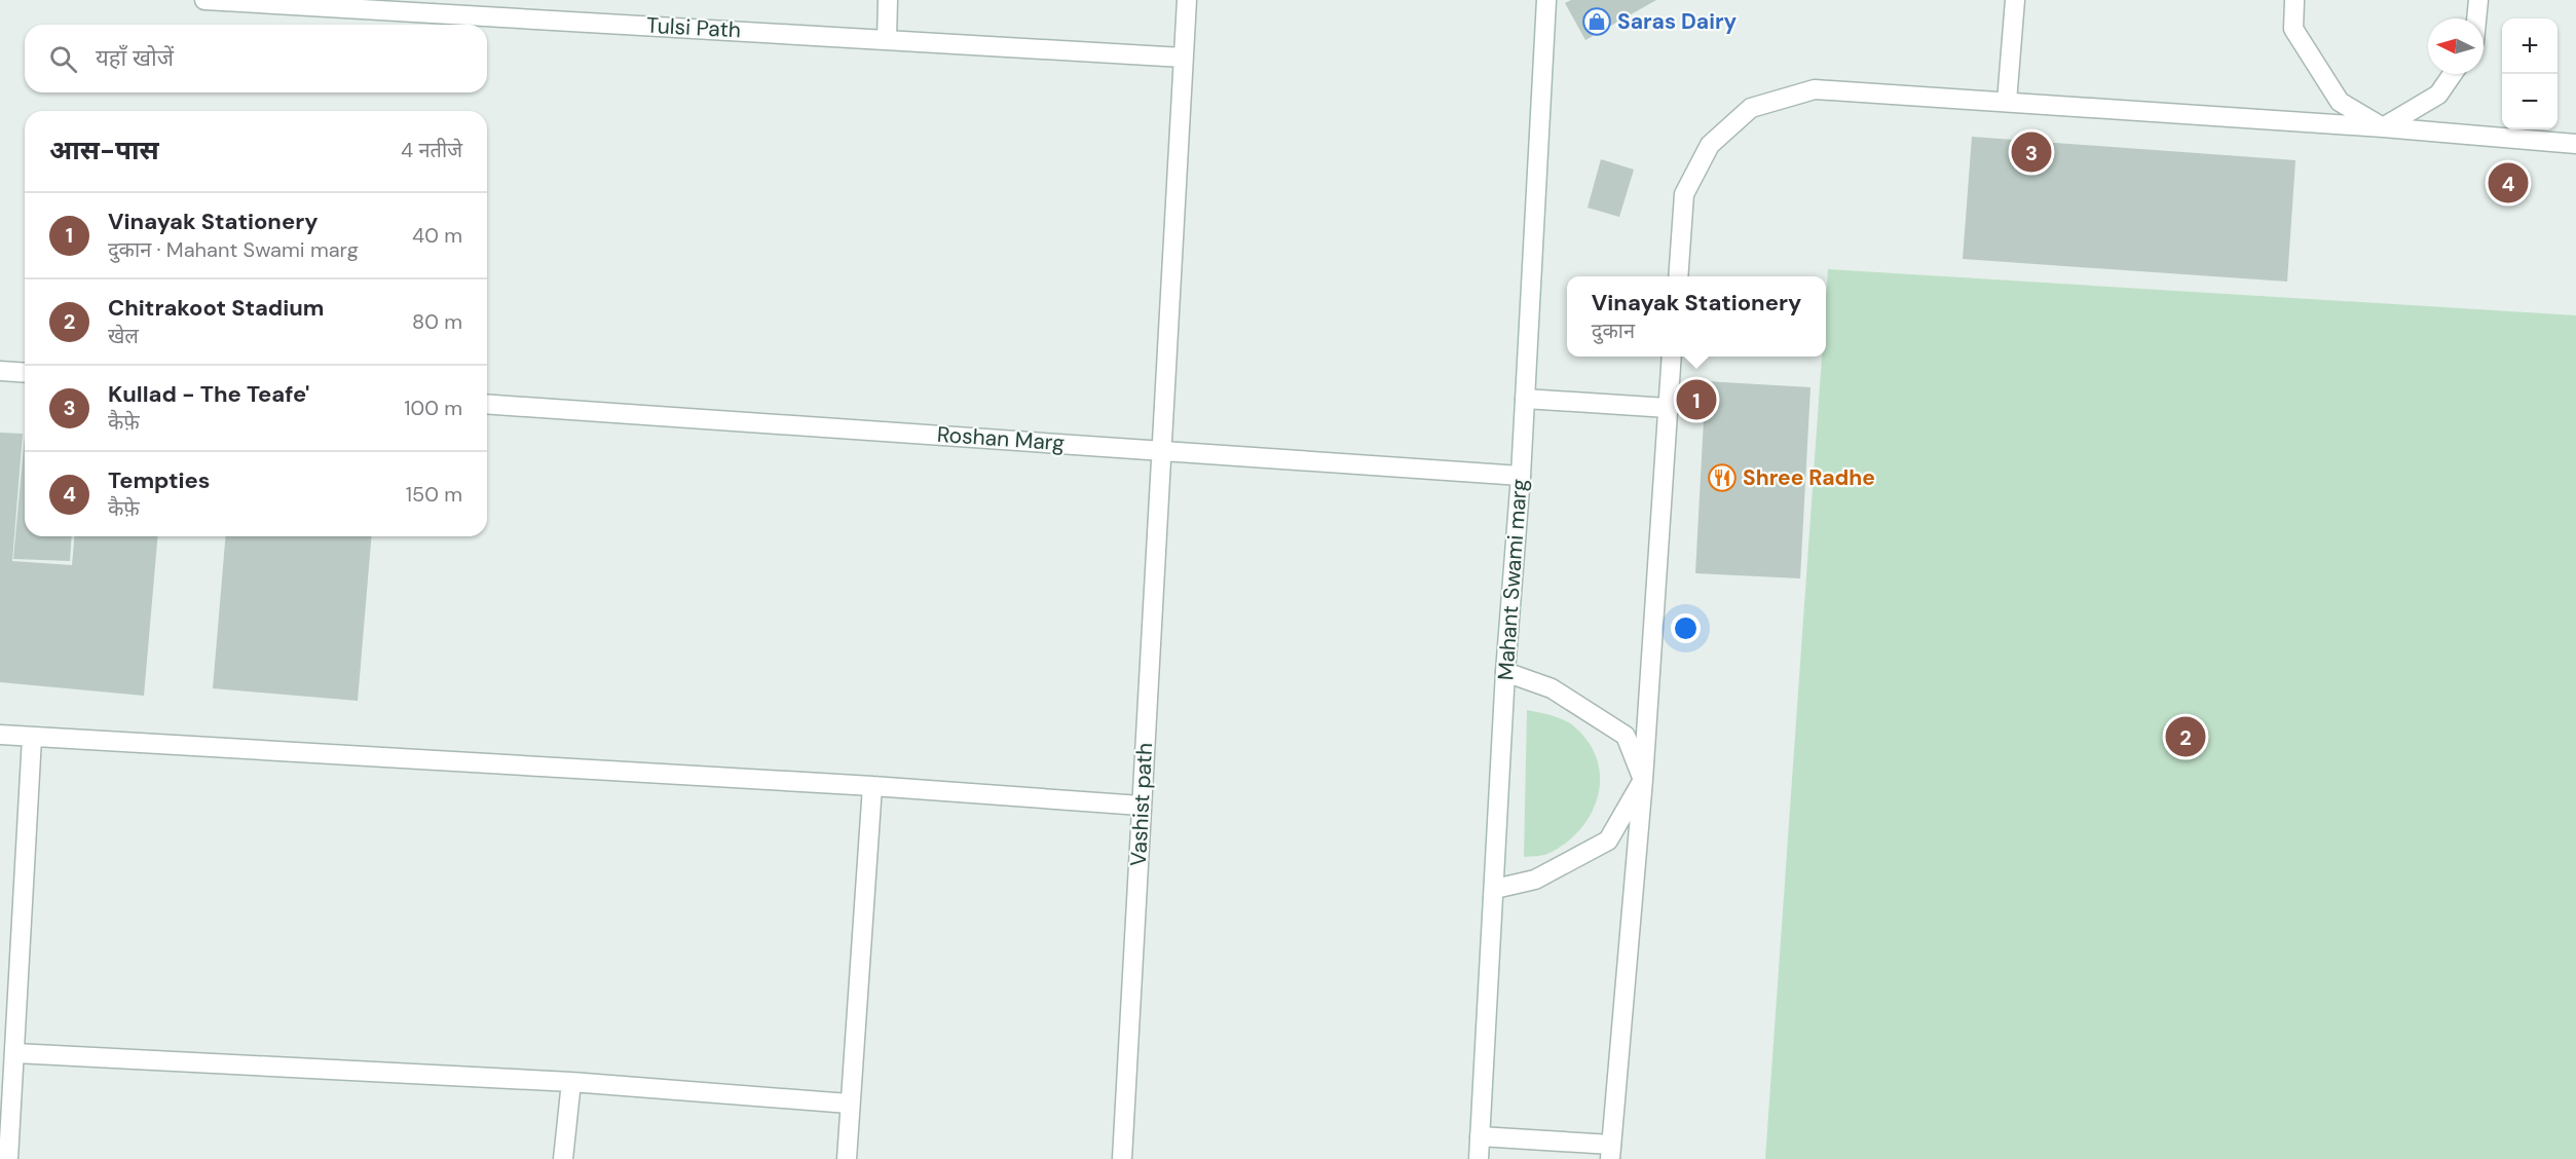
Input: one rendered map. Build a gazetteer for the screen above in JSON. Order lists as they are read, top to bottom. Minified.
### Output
{"streets":{"street":["Tulsi Path","Roshan Marg","Mahant Swami marg","Vashist path"]},"crossings":[["Tulsi Path","Vashist path"],["Roshan Marg","Mahant Swami marg"],["Roshan Marg","Vashist path"]],"places":{"shop":["Saras Dairy"],"restaurant":["Shree Radhe"]},"north":"left","page":{"map_buttons":["+","−"],"search":"यहाँ खोजें","heading":["आस-पास","4 नतीजे"],"pins":["3","4","1","2"],"list":[{"mark":"1","name":"Vinayak Stationery","note":"दुकान · Mahant Swami marg","value":"40 m"},{"mark":"2","name":"Chitrakoot Stadium","note":"खेल","value":"80 m"},{"mark":"3","name":"Kullad - The Teafe'","note":"कैफ़े","value":"100 m"},{"mark":"4","name":"Tempties","note":"कैफ़े","value":"150 m"}],"popup":["Vinayak Stationery","दुकान"]}}
